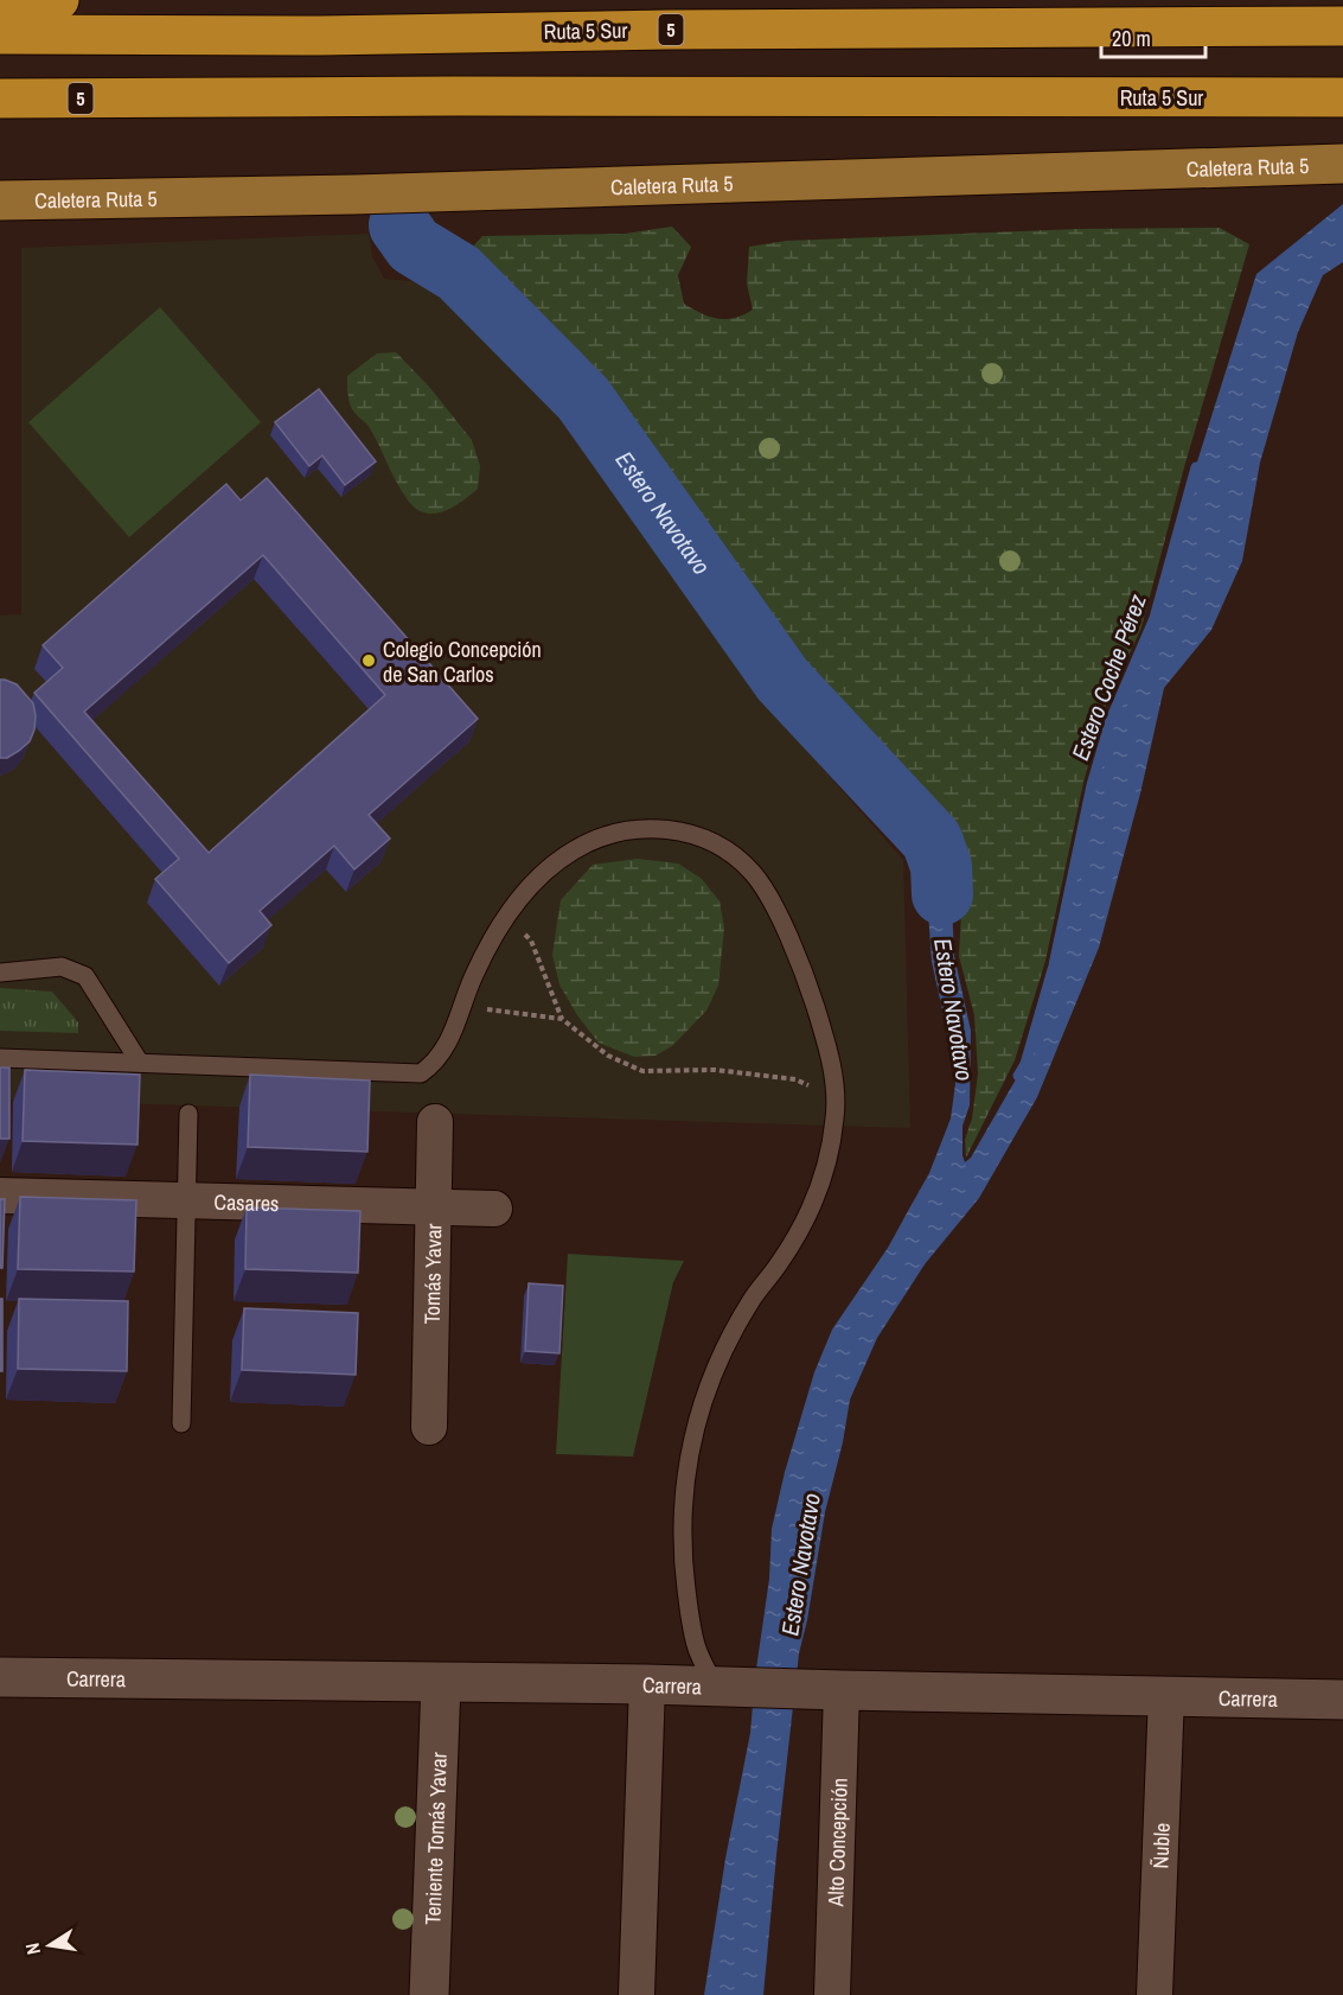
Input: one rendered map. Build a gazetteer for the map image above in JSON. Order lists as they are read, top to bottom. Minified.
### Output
{"streets":{"highway":["5","Ruta 5 Sur"],"main road":["Caletera Ruta 5"],"street":["Casares","Tomás Yavar","Carrera","Teniente Tomás Yavar","Alto Concepción","Ñuble"]},"crossings":[["Casares","Tomás Yavar"],["Carrera","Teniente Tomás Yavar"],["Carrera","Alto Concepción"],["Carrera","Ñuble"]],"water":["Estero Navotavo","Estero Coche Pérez"],"places":["Colegio Concepción de San Carlos"],"scale_bar":"20 m","north":"left"}
